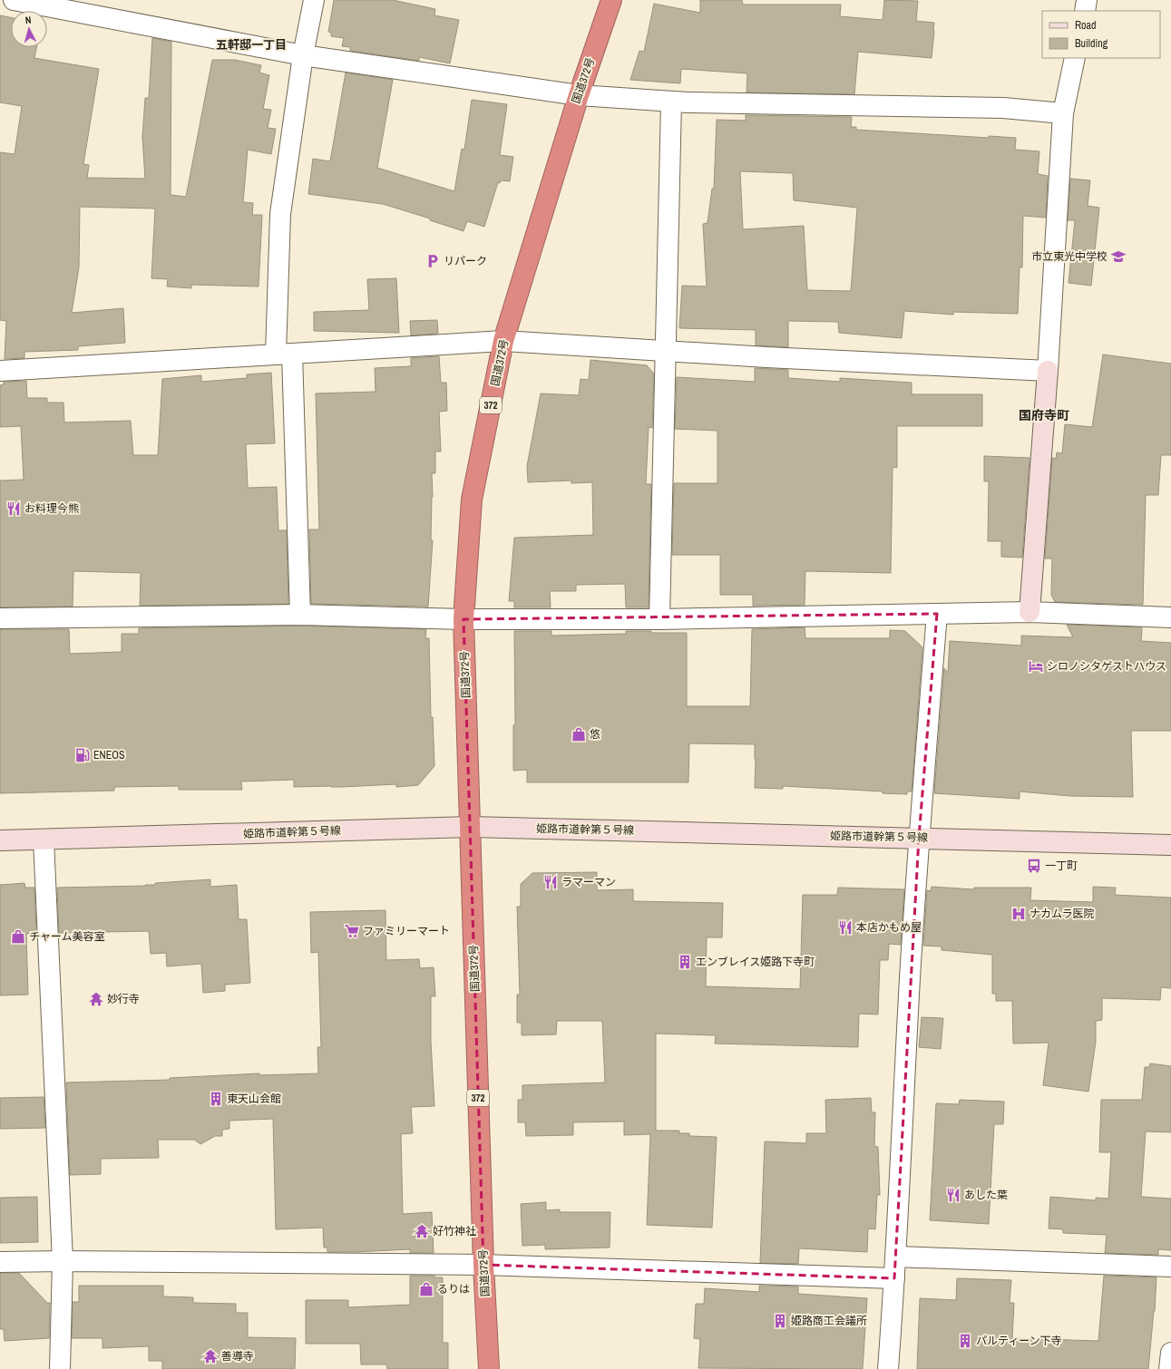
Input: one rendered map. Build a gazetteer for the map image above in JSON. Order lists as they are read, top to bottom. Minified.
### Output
{"streets":{"highway":["国道372号","372"],"street":["姫路市道幹第５号線"]},"crossings":[["国道372号","姫路市道幹第５号線"]],"districts":["五軒邸一丁目","国府寺町"],"places":{"school or university":["市立東光中学校"],"parking":["リパーク"],"restaurant":["お料理今熊","ラマーマン","本店かもめ屋","あした葉"],"hotel":["シロノシタゲストハウス"],"shop":["悠","チャーム美容室","るりは"],"fuel station":["ENEOS"],"bus stop":["一丁町"],"hospital":["ナカムラ医院"],"supermarket":["ファミリーマート"],"building":["エンブレイス姫路下寺町","東天山会館","姫路商工会議所","パルティーン下寺"],"temple":["妙行寺","好竹神社","善導寺"]},"legend":["Road","Building"],"north":"top"}
